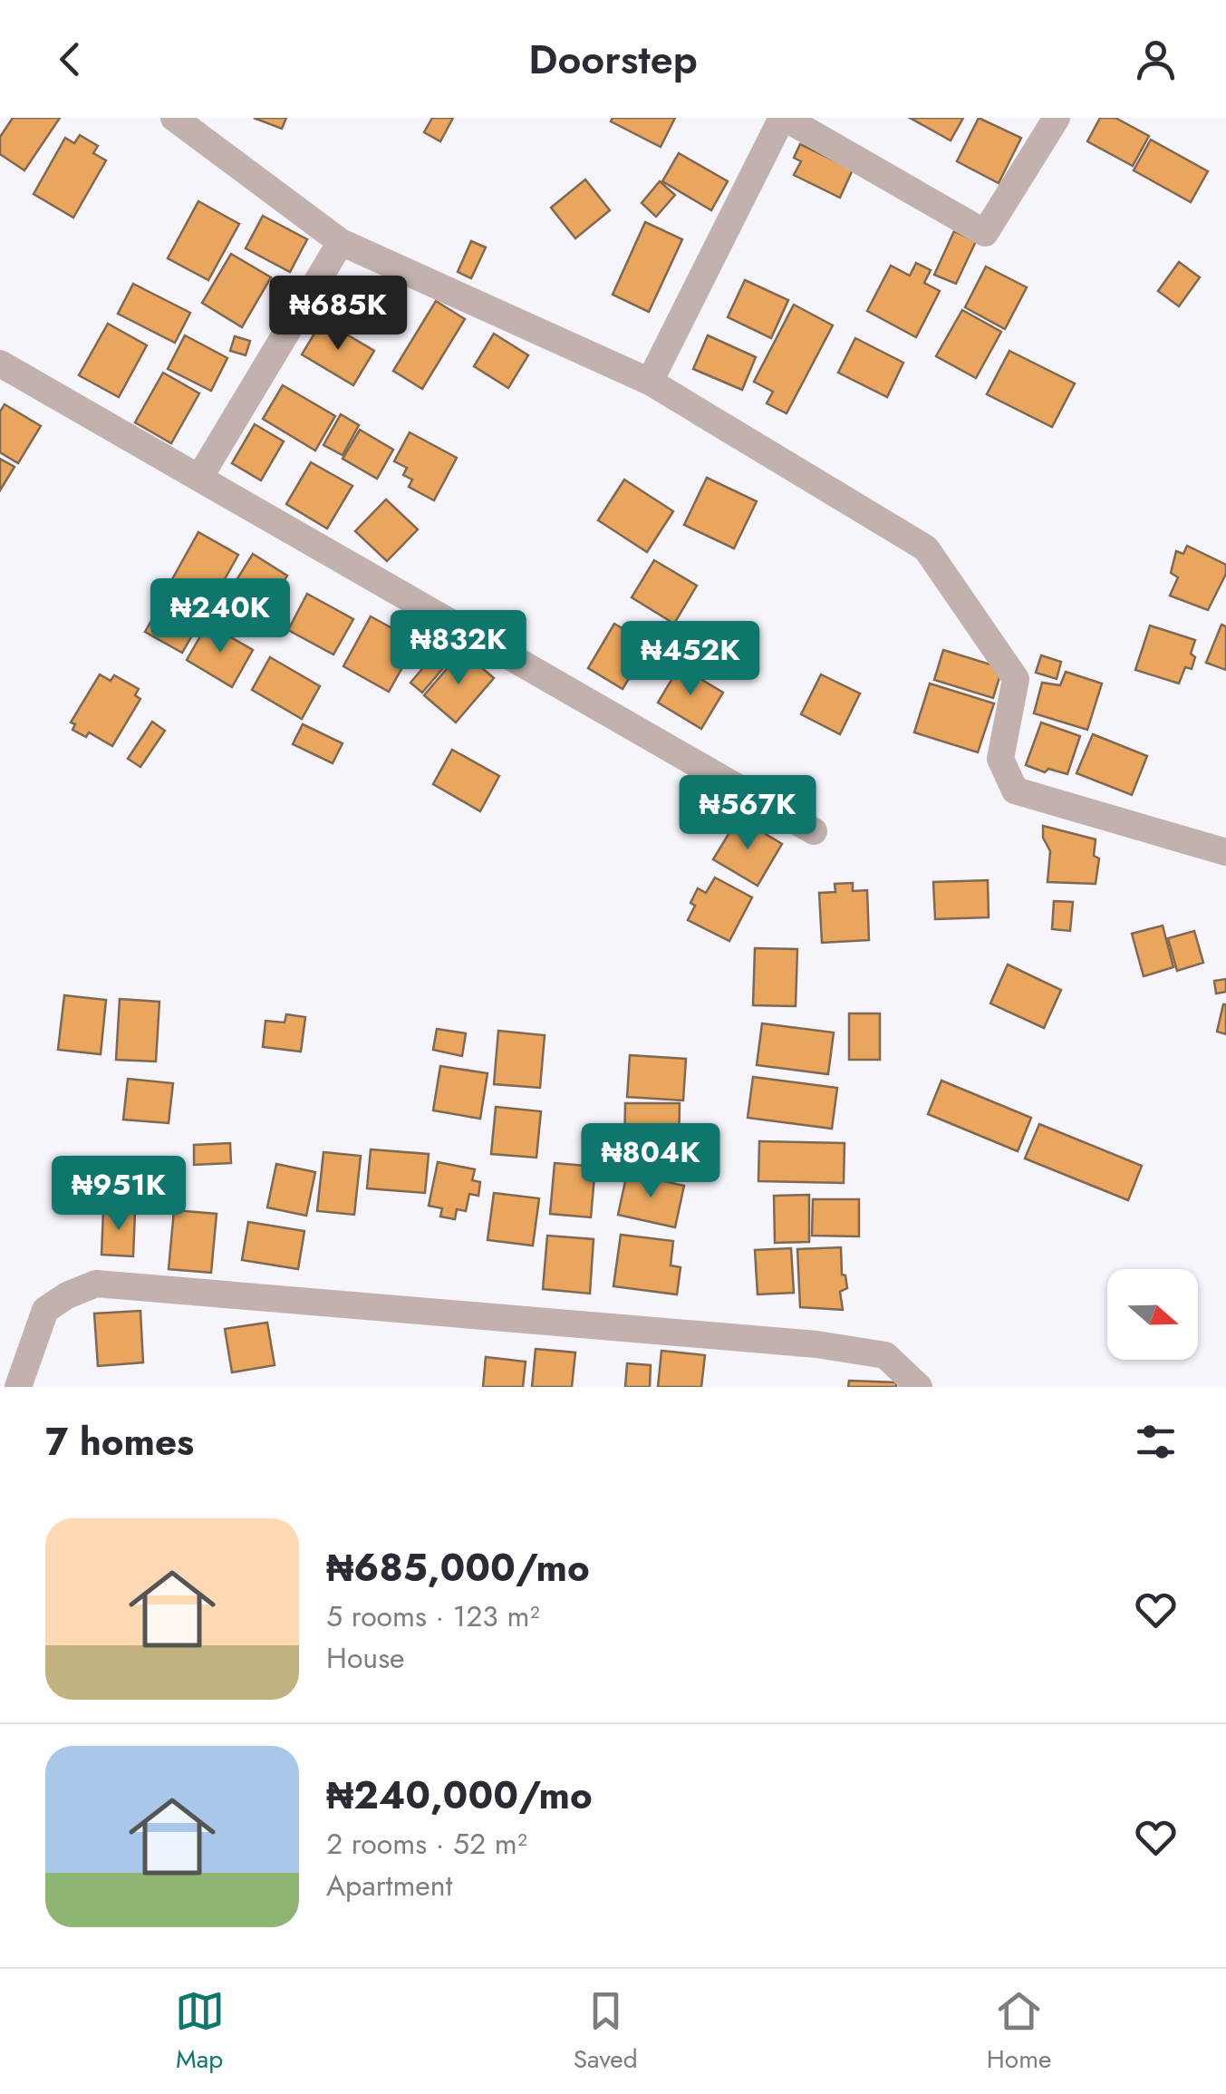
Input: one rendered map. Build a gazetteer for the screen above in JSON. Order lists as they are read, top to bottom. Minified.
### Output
{"north":"right","page":{"header":"Doorstep","price":["₦685K","₦240K","₦832K","₦452K","₦567K","₦804K","₦951K"],"heading":"7 homes","list":[{"name":"₦685,000/mo","note":"5 rooms · 123 m² · House"},{"name":"₦240,000/mo","note":"2 rooms · 52 m² · Apartment"}],"tabs":["Map","Saved","Home"]}}
